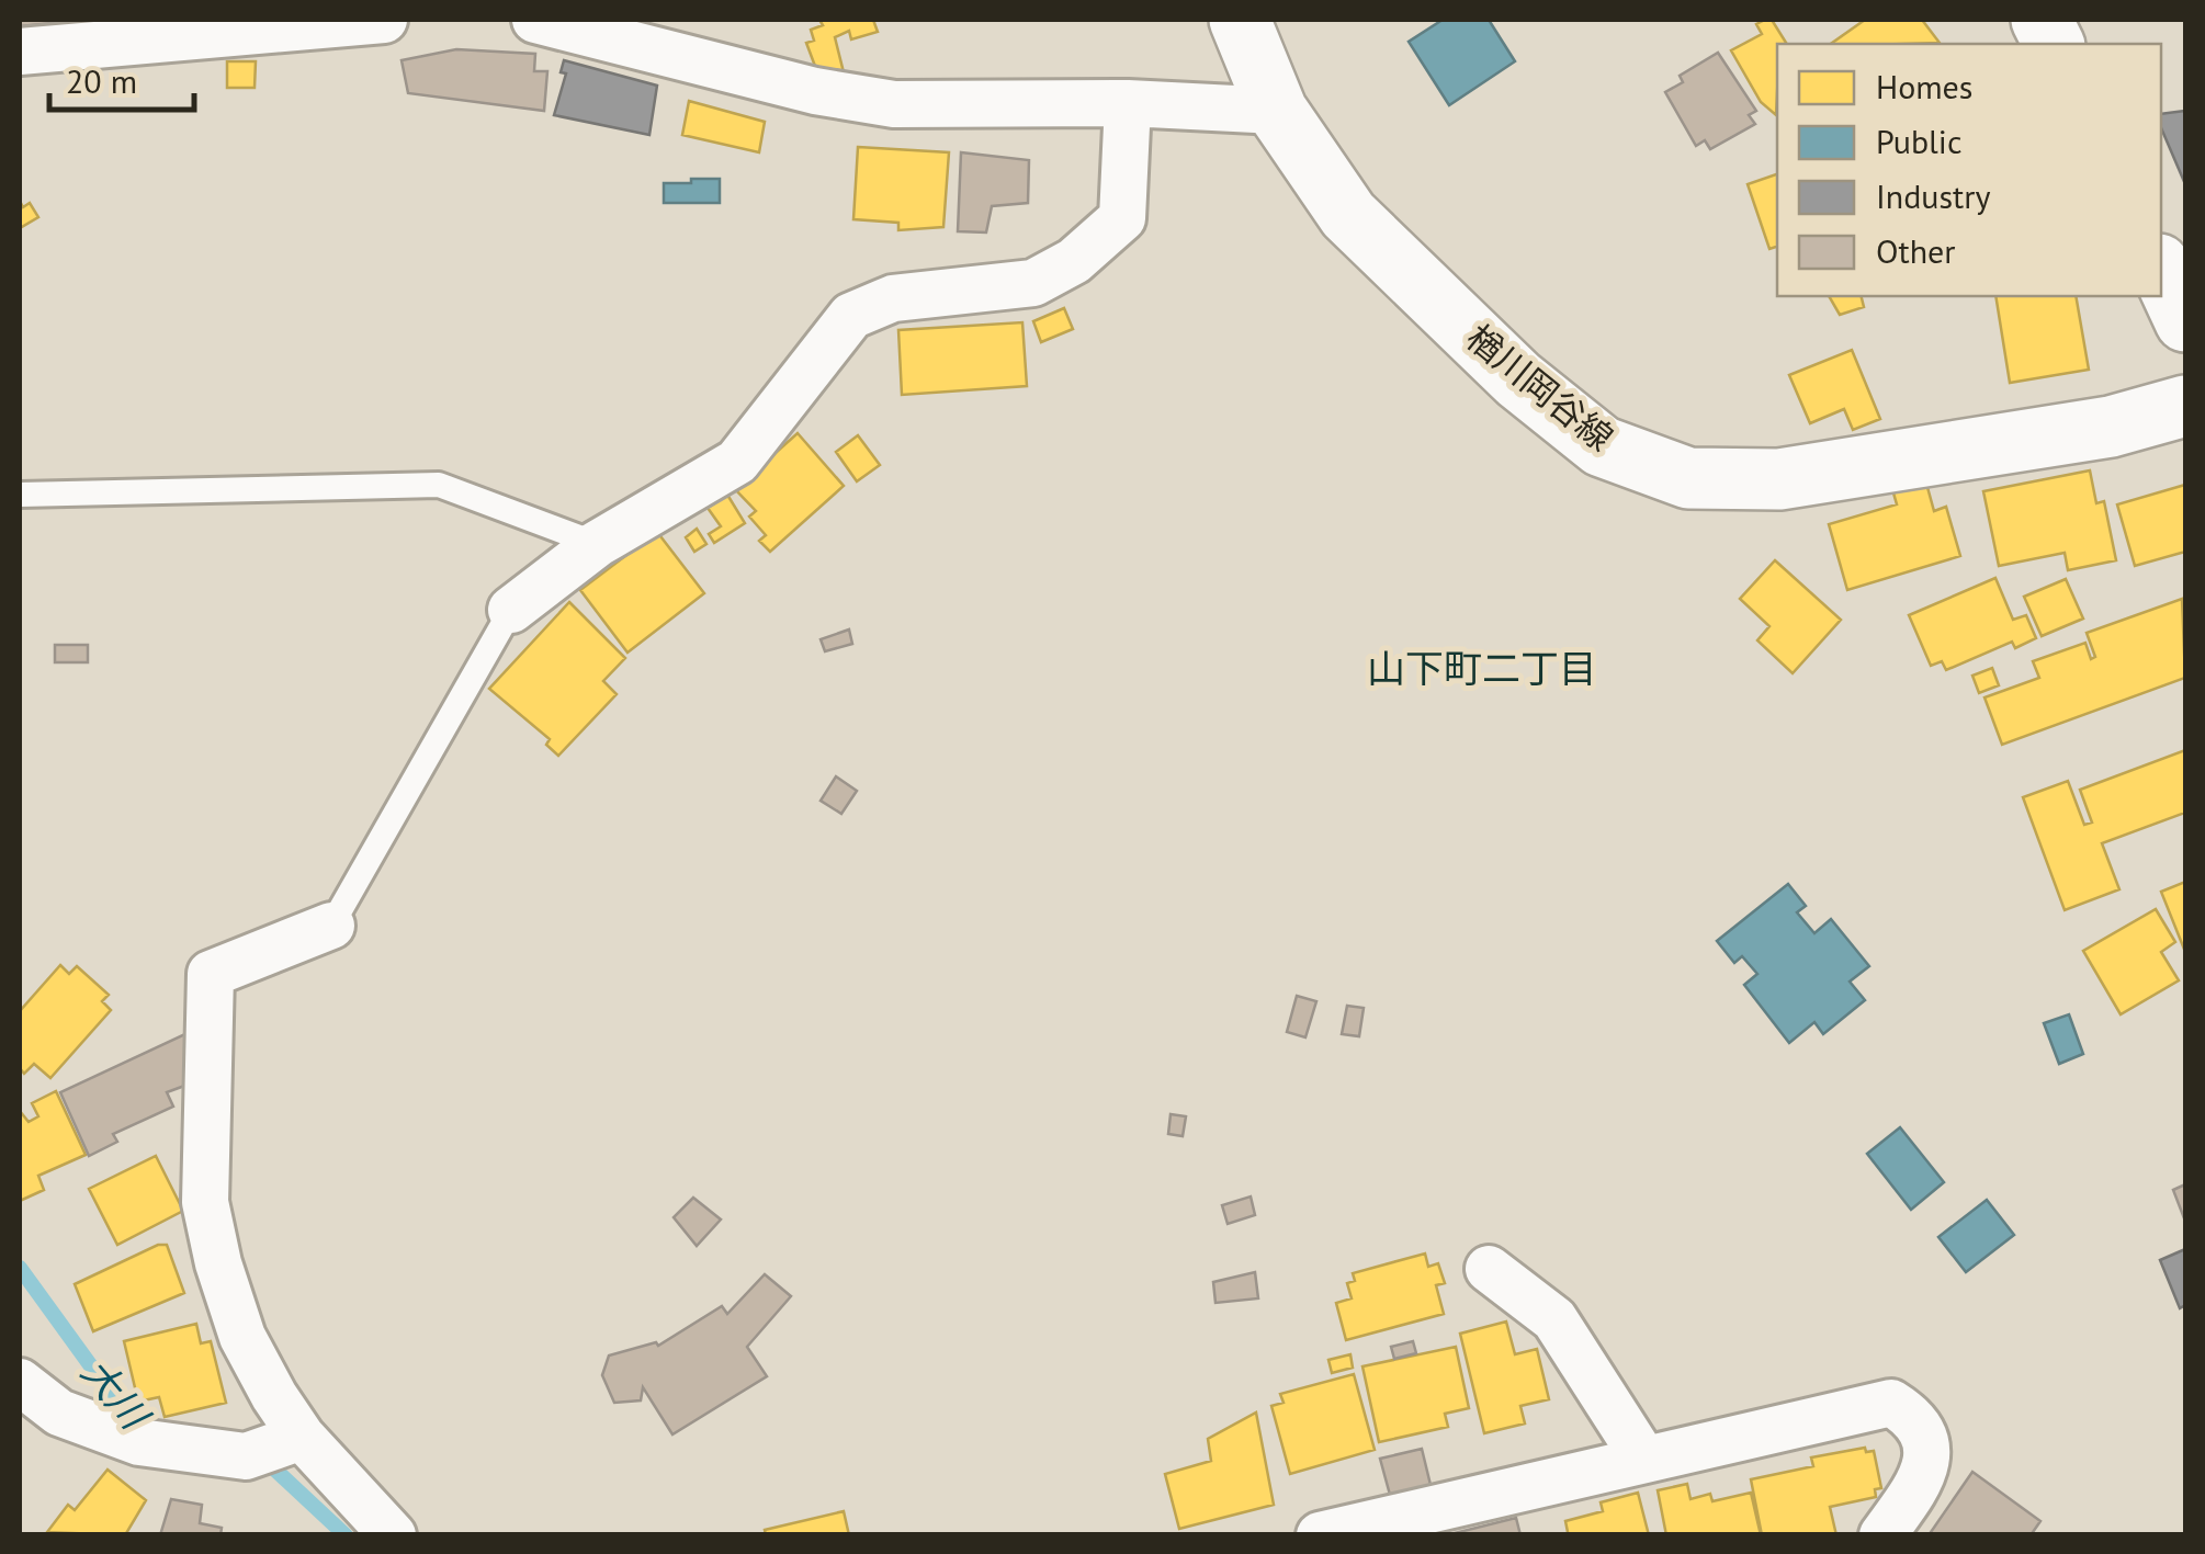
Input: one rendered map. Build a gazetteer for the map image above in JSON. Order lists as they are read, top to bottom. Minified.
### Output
{"streets":{"main road":["楢川岡谷線"]},"districts":["山下町二丁目"],"water":["大川"],"legend":["Homes","Public","Industry","Other"],"scale_bar":"20 m"}
